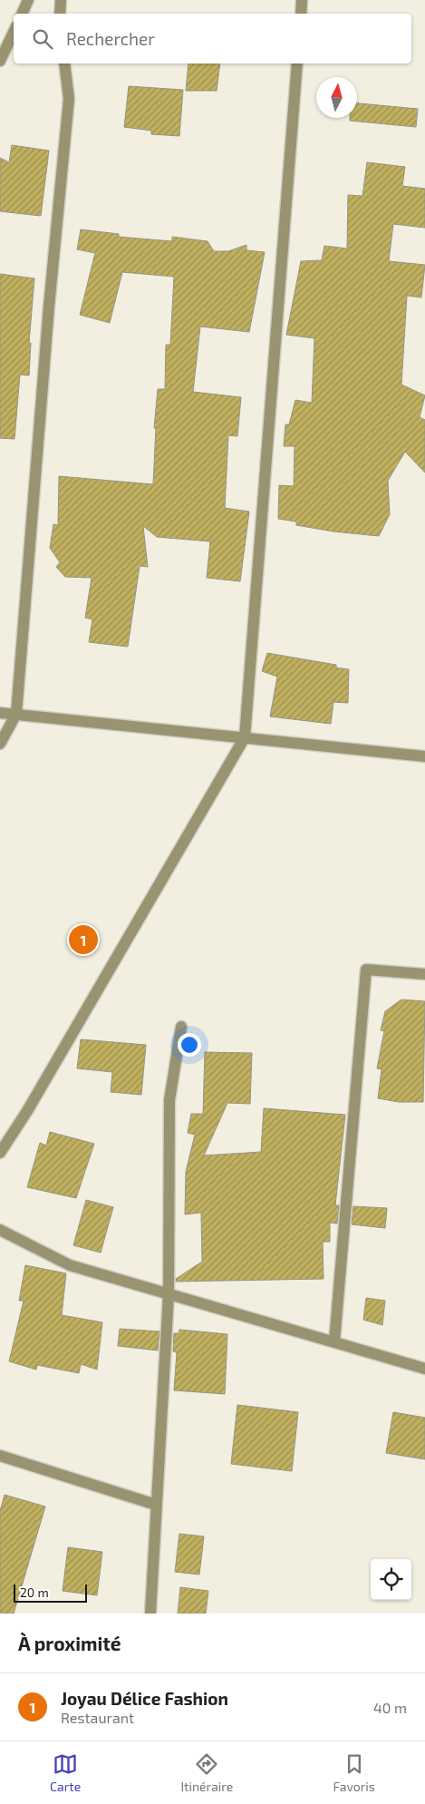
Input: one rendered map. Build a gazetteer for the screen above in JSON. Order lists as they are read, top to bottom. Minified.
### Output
{"scale_bar":"20 m","north":"top","page":{"search":"Rechercher","pins":"1","scale":"20 m","heading":"À proximité","list":[{"mark":"1","name":"Joyau Délice Fashion","note":"Restaurant","value":"40 m"}],"nav":["Carte","Itinéraire","Favoris"]}}
